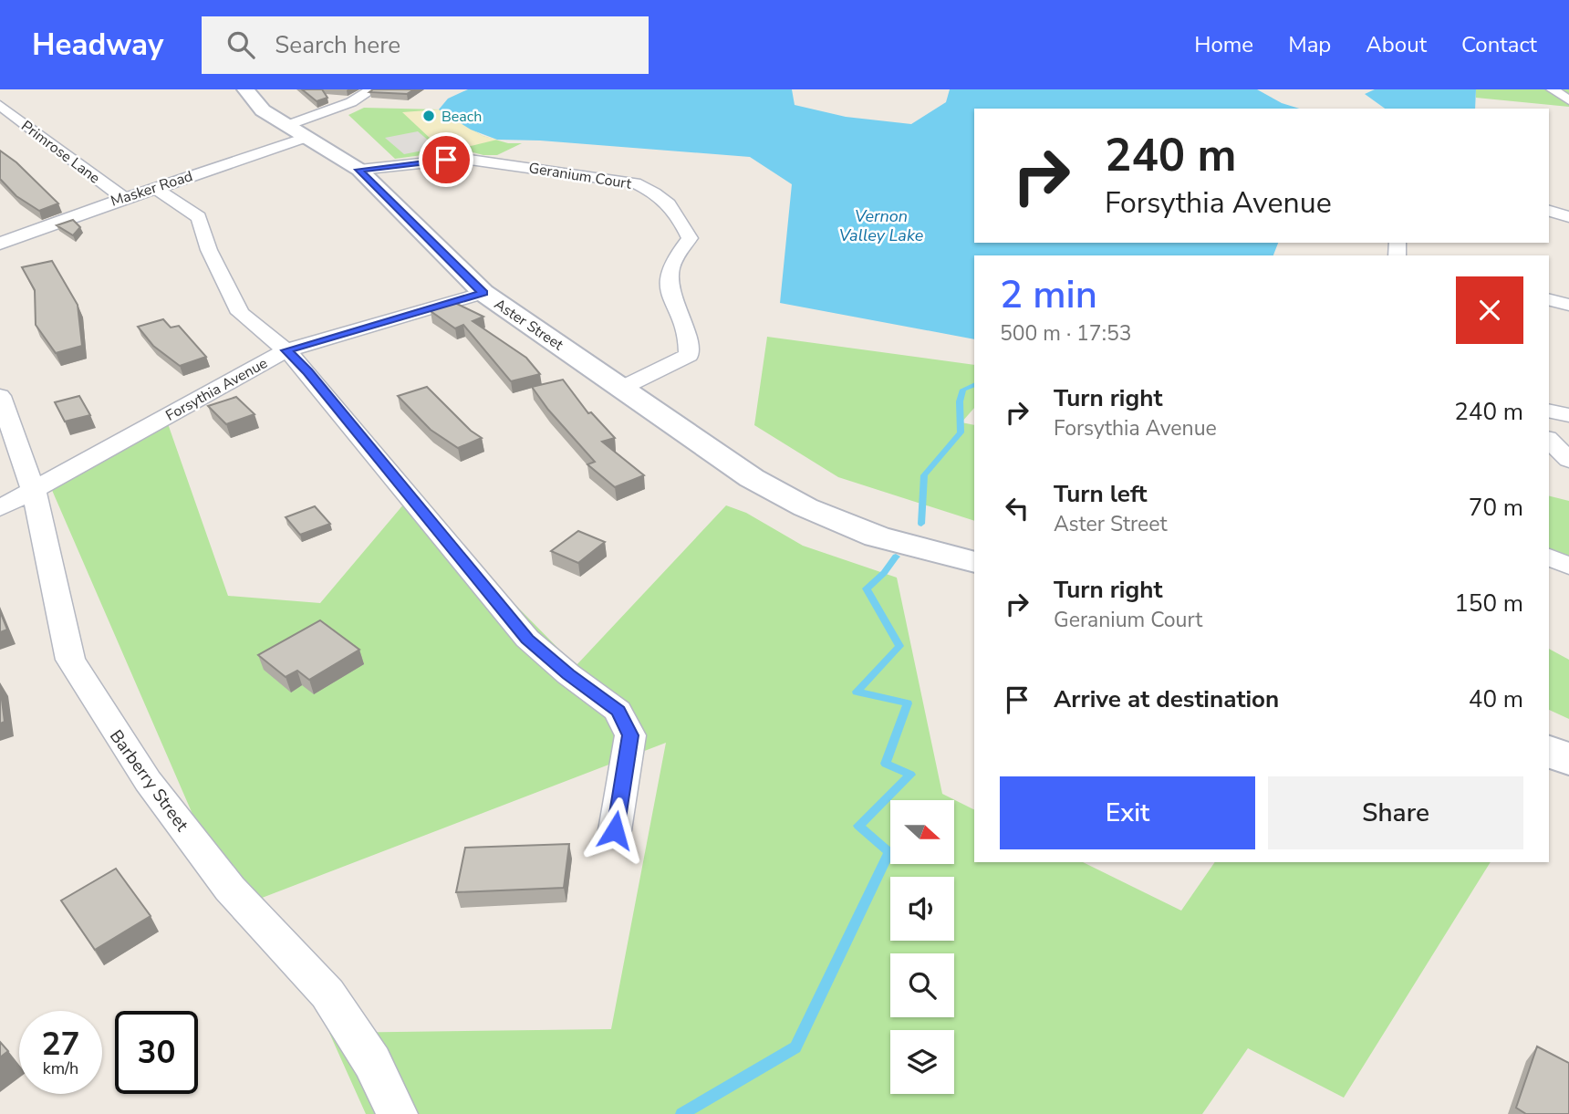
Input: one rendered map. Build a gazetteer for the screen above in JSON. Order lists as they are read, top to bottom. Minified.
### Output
{"streets":{"street":["Primrose Lane","Geranium Court","Masker Road","Aster Street","Forsythia Avenue","Barberry Street"]},"crossings":[["Primrose Lane","Masker Road"],["Geranium Court","Aster Street"],["Masker Road","Aster Street"],["Aster Street","Forsythia Avenue"],["Forsythia Avenue","Barberry Street"]],"water":["Vernon Valley Lake"],"places":["Beach"],"north":"right","page":{"header":"Headway","search":"Search here","nav":["Home","Map","About","Contact"],"turn":["240 m","Forsythia Avenue"],"heading":["2 min","500 m · 17:53"],"list":[{"name":"Turn right","note":"Forsythia Avenue","value":"240 m"},{"name":"Turn left","note":"Aster Street","value":"70 m"},{"name":"Turn right","note":"Geranium Court","value":"150 m"},{"name":"Arrive at destination","value":"40 m"}],"buttons":["Exit","Share"],"speed":"27 km/h","limit":"30"}}
